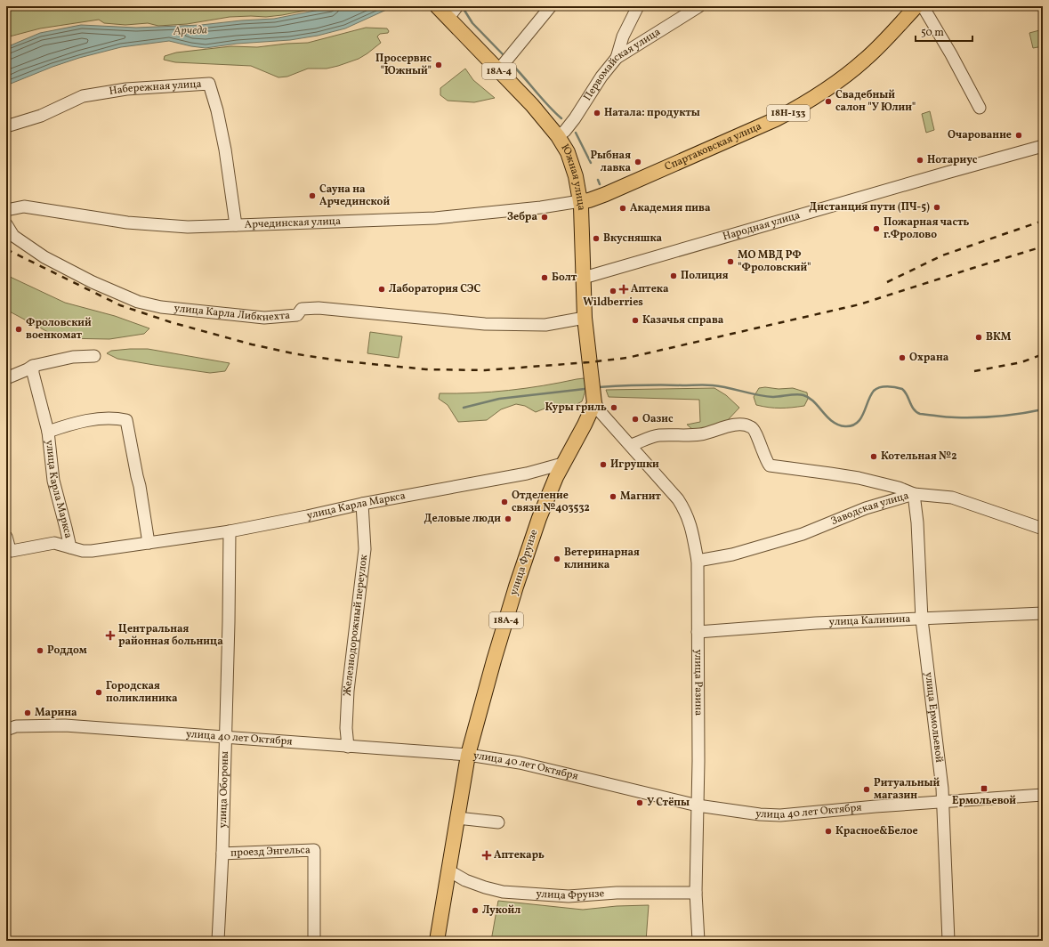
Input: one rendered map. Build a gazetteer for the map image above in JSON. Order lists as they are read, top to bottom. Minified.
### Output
{"streets":{"main road":["18А-4","18Н-133","Спартаковская улица","Южная улица","улица Фрунзе"],"street":["Первомайская улица","Набережная улица","Арчединская улица","Народная улица","улица Карла Либкнехта","улица Карла Маркса","Заводская улица","улица Калинина","Железнодорожный переулок","улица Разина","улица Ермольевой","улица 40 лет Октября","улица Обороны","проезд Энгельса"]},"crossings":[["Первомайская улица","Южная улица"],["Набережная улица","Арчединская улица"],["Спартаковская улица","Южная улица"],["Спартаковская улица","Арчединская улица"],["Южная улица","Арчединская улица"],["Южная улица","Народная улица"],["Южная улица","улица Карла Либкнехта"],["Южная улица","улица Фрунзе"],["Южная улица","улица Разина"],["улица Карла Маркса","улица Фрунзе"],["улица Карла Маркса","Железнодорожный переулок"],["улица Карла Маркса","улица Обороны"],["Заводская улица","улица Разина"],["Заводская улица","улица Ермольевой"],["улица Фрунзе","улица Разина"],["улица Фрунзе","улица 40 лет Октября"],["улица Калинина","улица Разина"],["улица Калинина","улица Ермольевой"],["Железнодорожный переулок","улица 40 лет Октября"],["улица Разина","улица 40 лет Октября"],["улица Ермольевой","улица 40 лет Октября"],["улица 40 лет Октября","улица Обороны"],["улица Обороны","проезд Энгельса"]],"water":["Арчеда"],"places":{"other":["Просервис \"Южный\"","Свадебный салон \"У Юлии\"","Натала: продукты","Очарование","Нотариус","Рыбная лавка","Сауна на Арчединской","Дистанция пути (ПЧ-5)","Академия пива","Зебра","Пожарная часть г.Фролово","Вкусняшка","МО МВД РФ \"Фроловский\"","Полиция","Болт","Лаборатория СЭС","Wildberries","Казачья справа","Фроловский военкомат","ВКМ","Охрана","Куры гриль","Оазис","Котельная №2","Игрушки","Магнит","Отделение связи №403532","Деловые люди","Ветеринарная клиника","Роддом","Городская поликлиника","Марина","Ритуальный магазин","У Стёпы","Красное&Белое","Лукойл"],"health":["Аптека","Центральная районная больница","Аптекарь"],"transit":["Ермольевой"]},"scale_bar":"50 m"}
